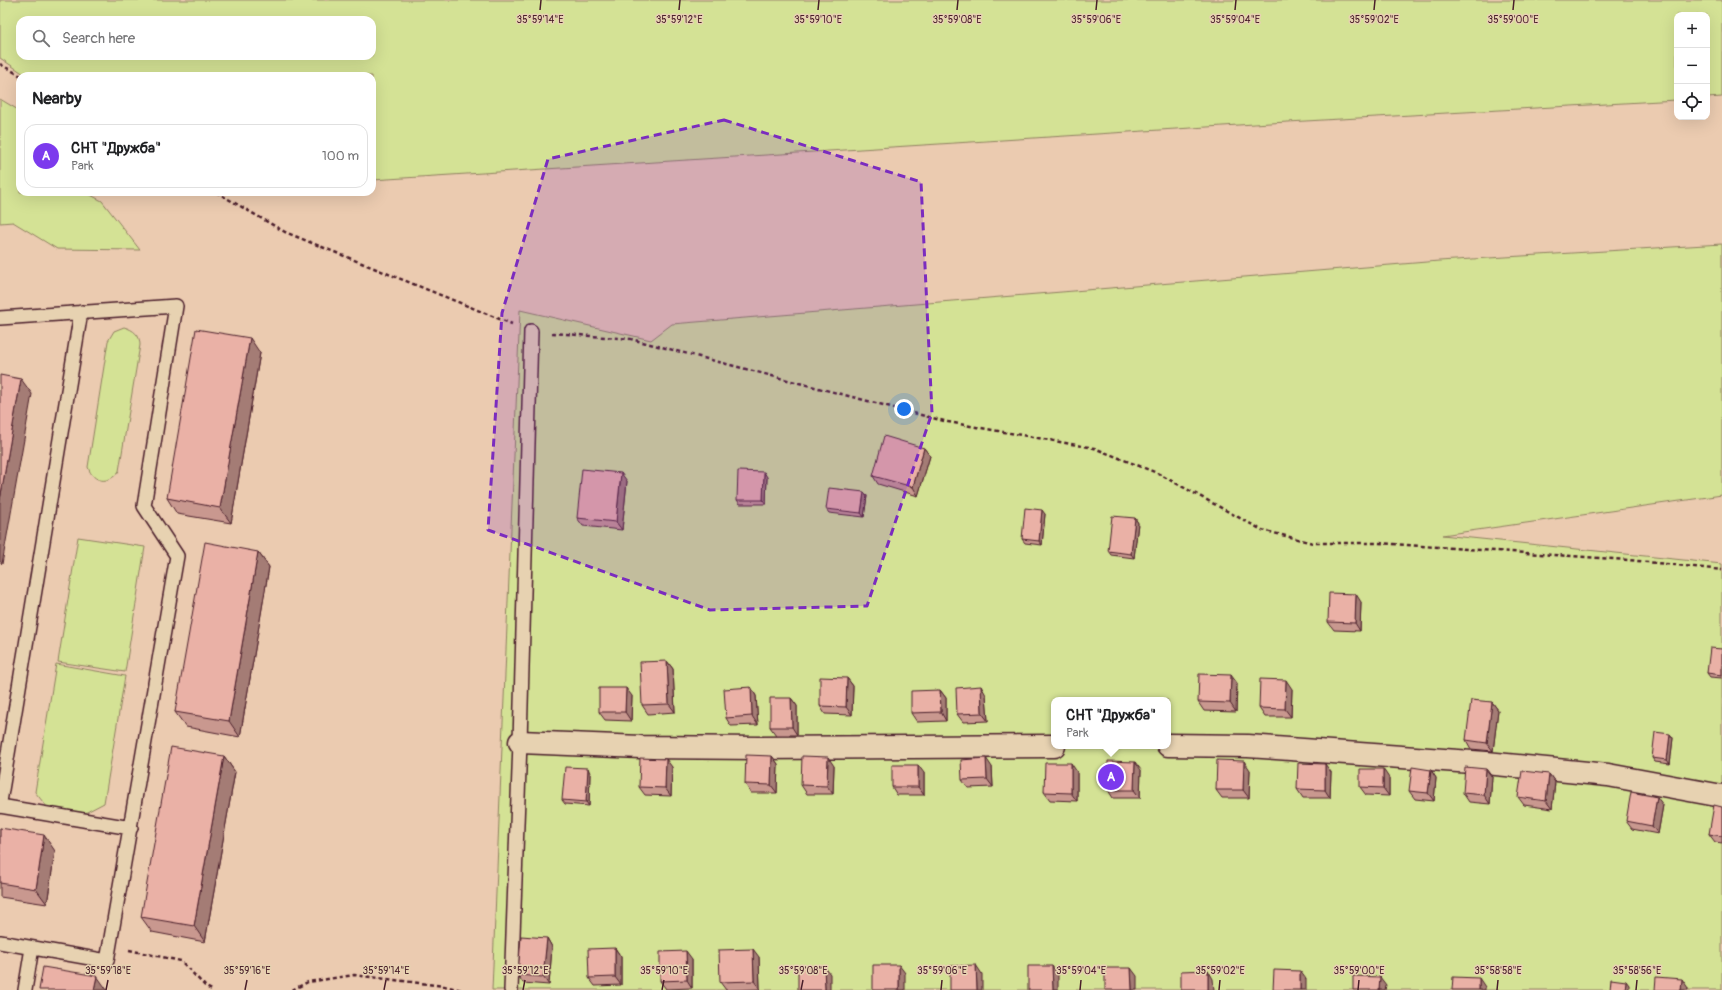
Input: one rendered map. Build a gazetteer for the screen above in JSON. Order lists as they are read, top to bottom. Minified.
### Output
{"page":{"map_buttons":["+","−"],"search":"Search here","heading":"Nearby","list":[{"mark":"A","name":"СНТ \"Дружба\"","note":"Park","value":"100 m"}],"popup":["СНТ \"Дружба\"","Park"],"pins":"A"},"coordinates":["35°59'14\"E","35°59'12\"E","35°59'10\"E","35°59'08\"E","35°59'06\"E","35°59'04\"E","35°59'02\"E","35°59'00\"E","35°59'18\"E","35°59'16\"E","35°58'58\"E","35°58'56\"E"]}
